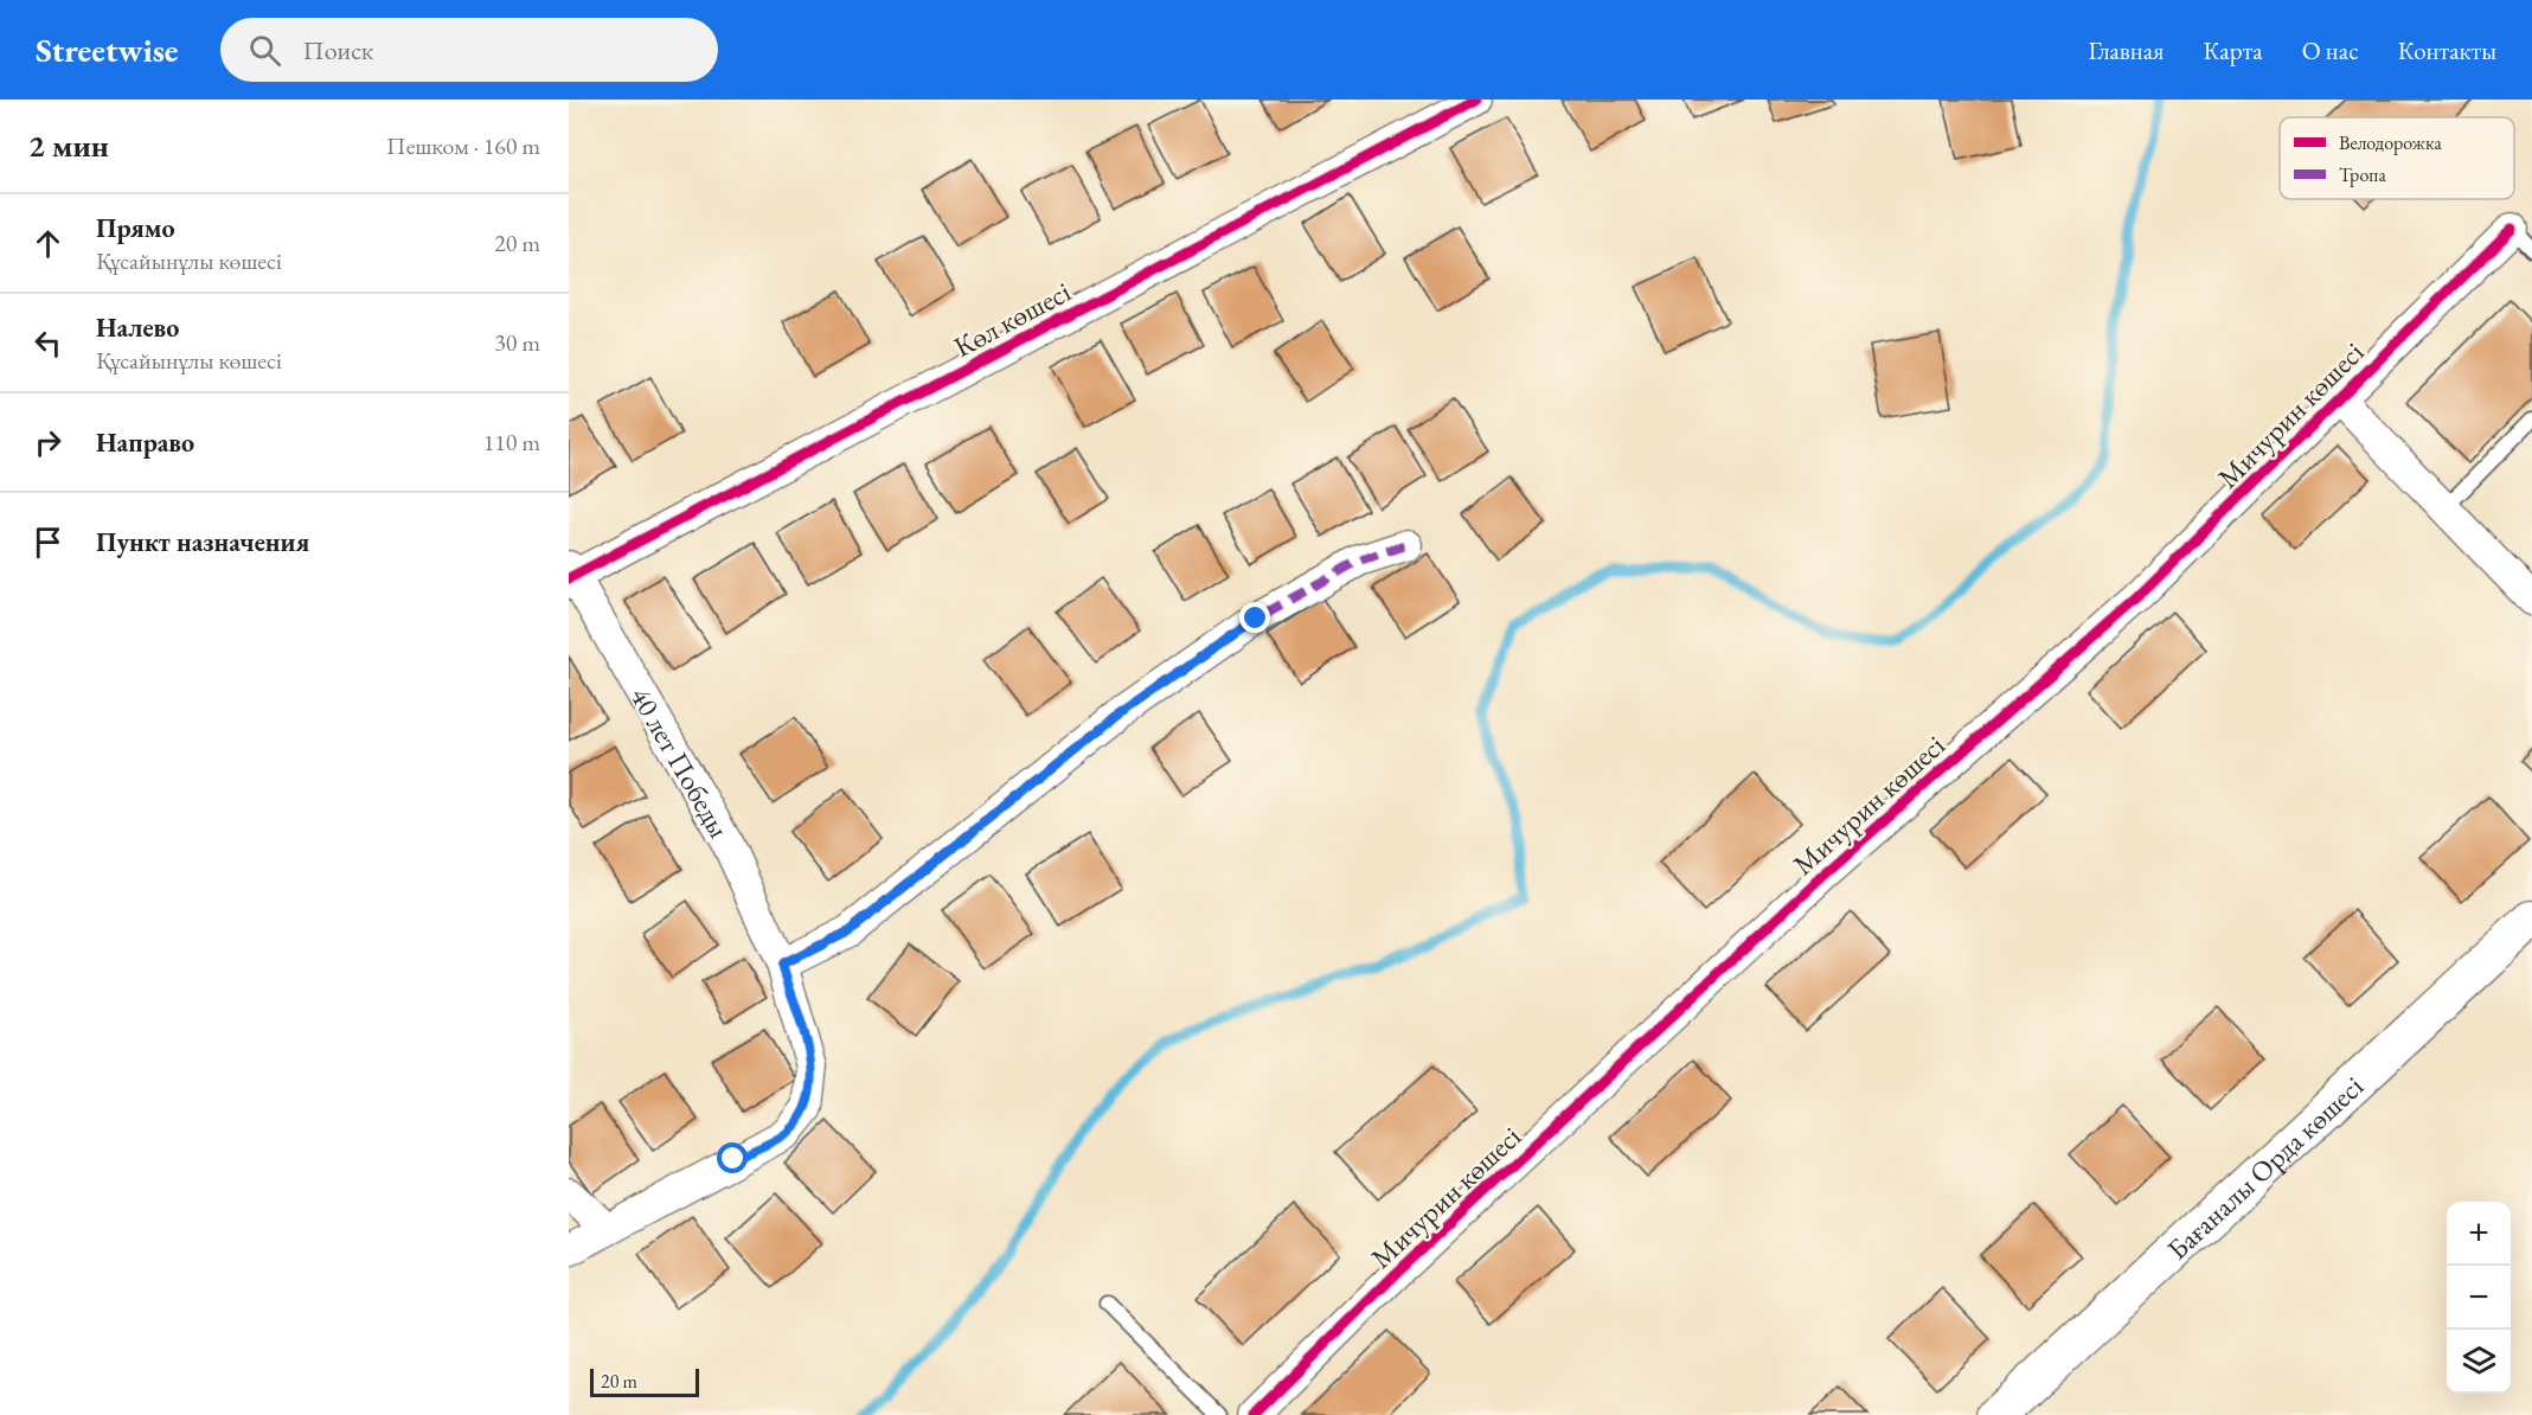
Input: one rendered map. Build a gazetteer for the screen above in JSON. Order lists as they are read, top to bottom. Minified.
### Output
{"streets":{"street":["Көл көшесі","Мичурин көшесі","40 лет Победы","Бағаналы Орда көшесі"]},"crossings":[["Көл көшесі","40 лет Победы"]],"legend":["Велодорожка","Тропа"],"scale_bar":"20 m","page":{"header":"Streetwise","search":"Поиск","nav":["Главная","Карта","О нас","Контакты"],"heading":["2 мин","Пешком · 160 m"],"list":[["Прямо","Құсайынұлы көшесі","20 m"],["Налево","Құсайынұлы көшесі","30 m"],["Направо","110 m"],"Пункт назначения"],"map_buttons":["+","−"],"scale":"20 m"}}
